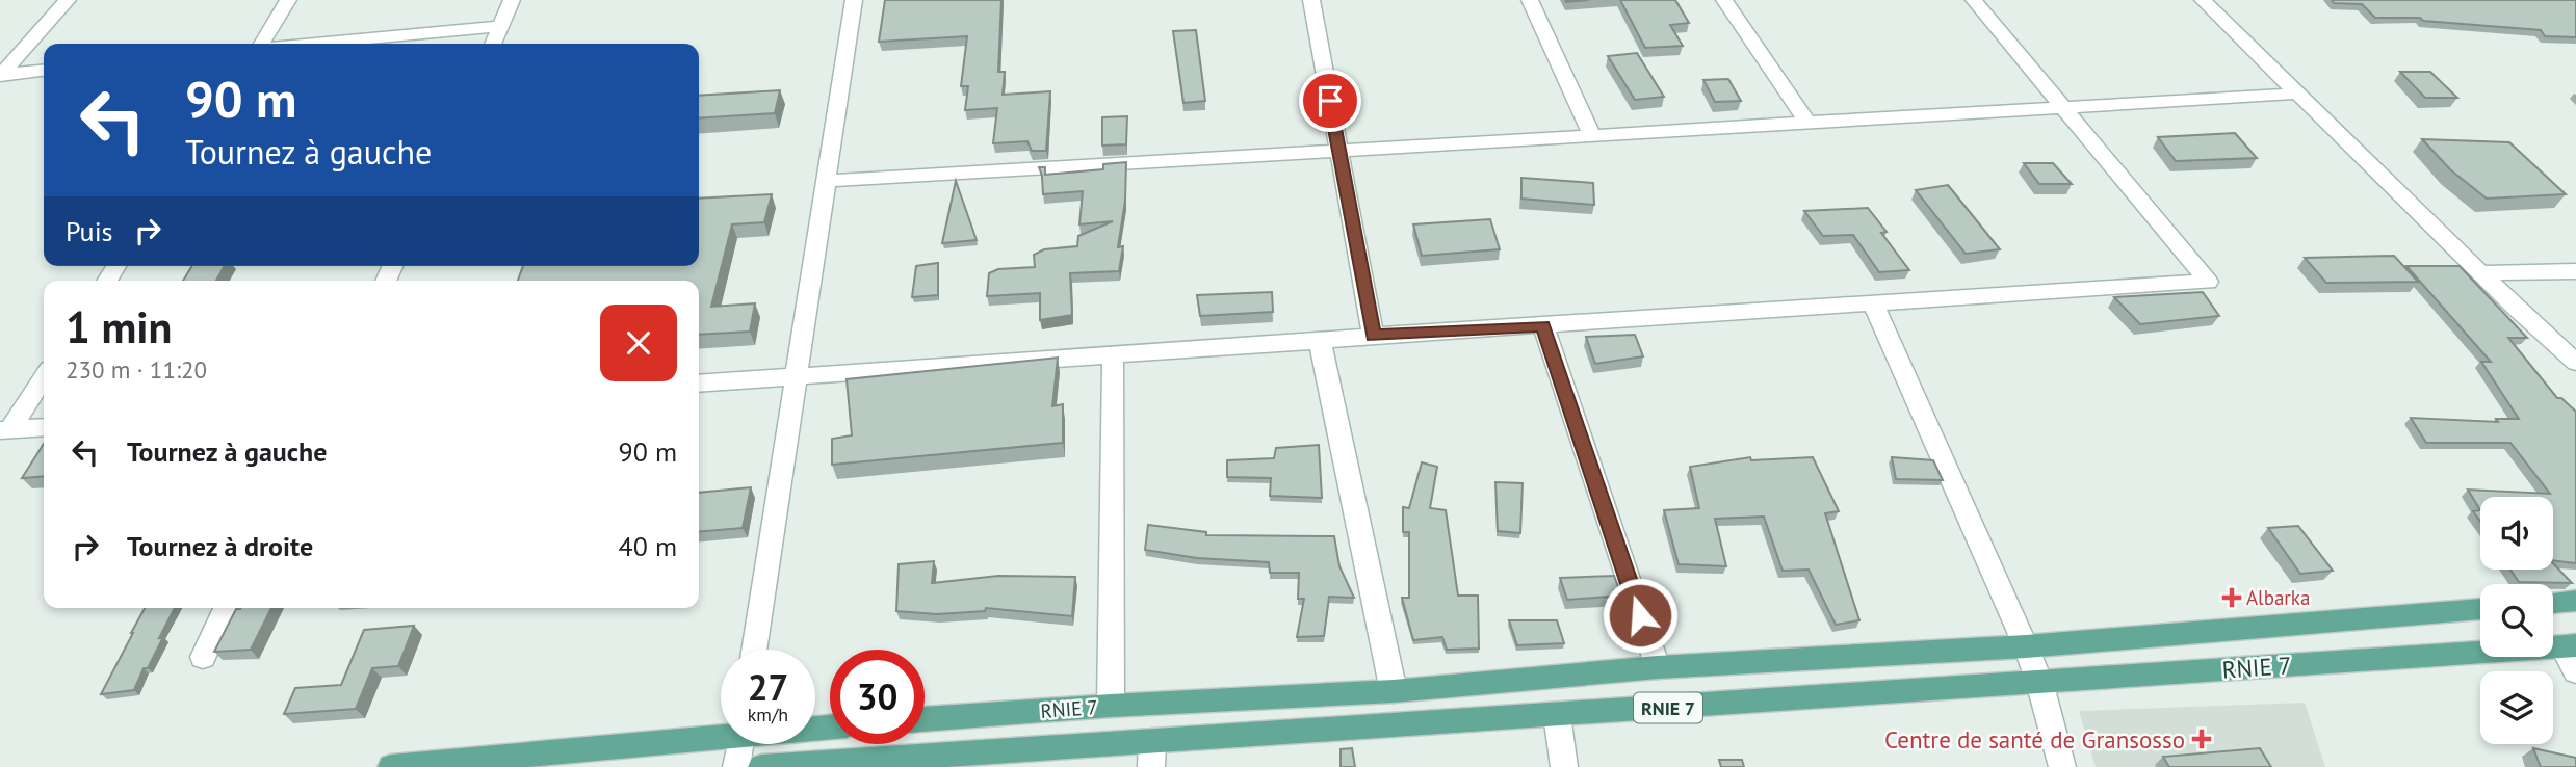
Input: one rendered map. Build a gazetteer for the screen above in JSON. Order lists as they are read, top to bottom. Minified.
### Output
{"streets":{"main road":["RNIE 7"]},"places":{"health":["Albarka","Centre de santé de Gransosso"]},"page":{"turn":["90 m","Tournez à gauche"],"then":"Puis","heading":["1 min","230 m · 11:20"],"list":[{"name":"Tournez à gauche","value":"90 m"},{"name":"Tournez à droite","value":"40 m"}],"speed":"27 km/h","limit":"30"}}
